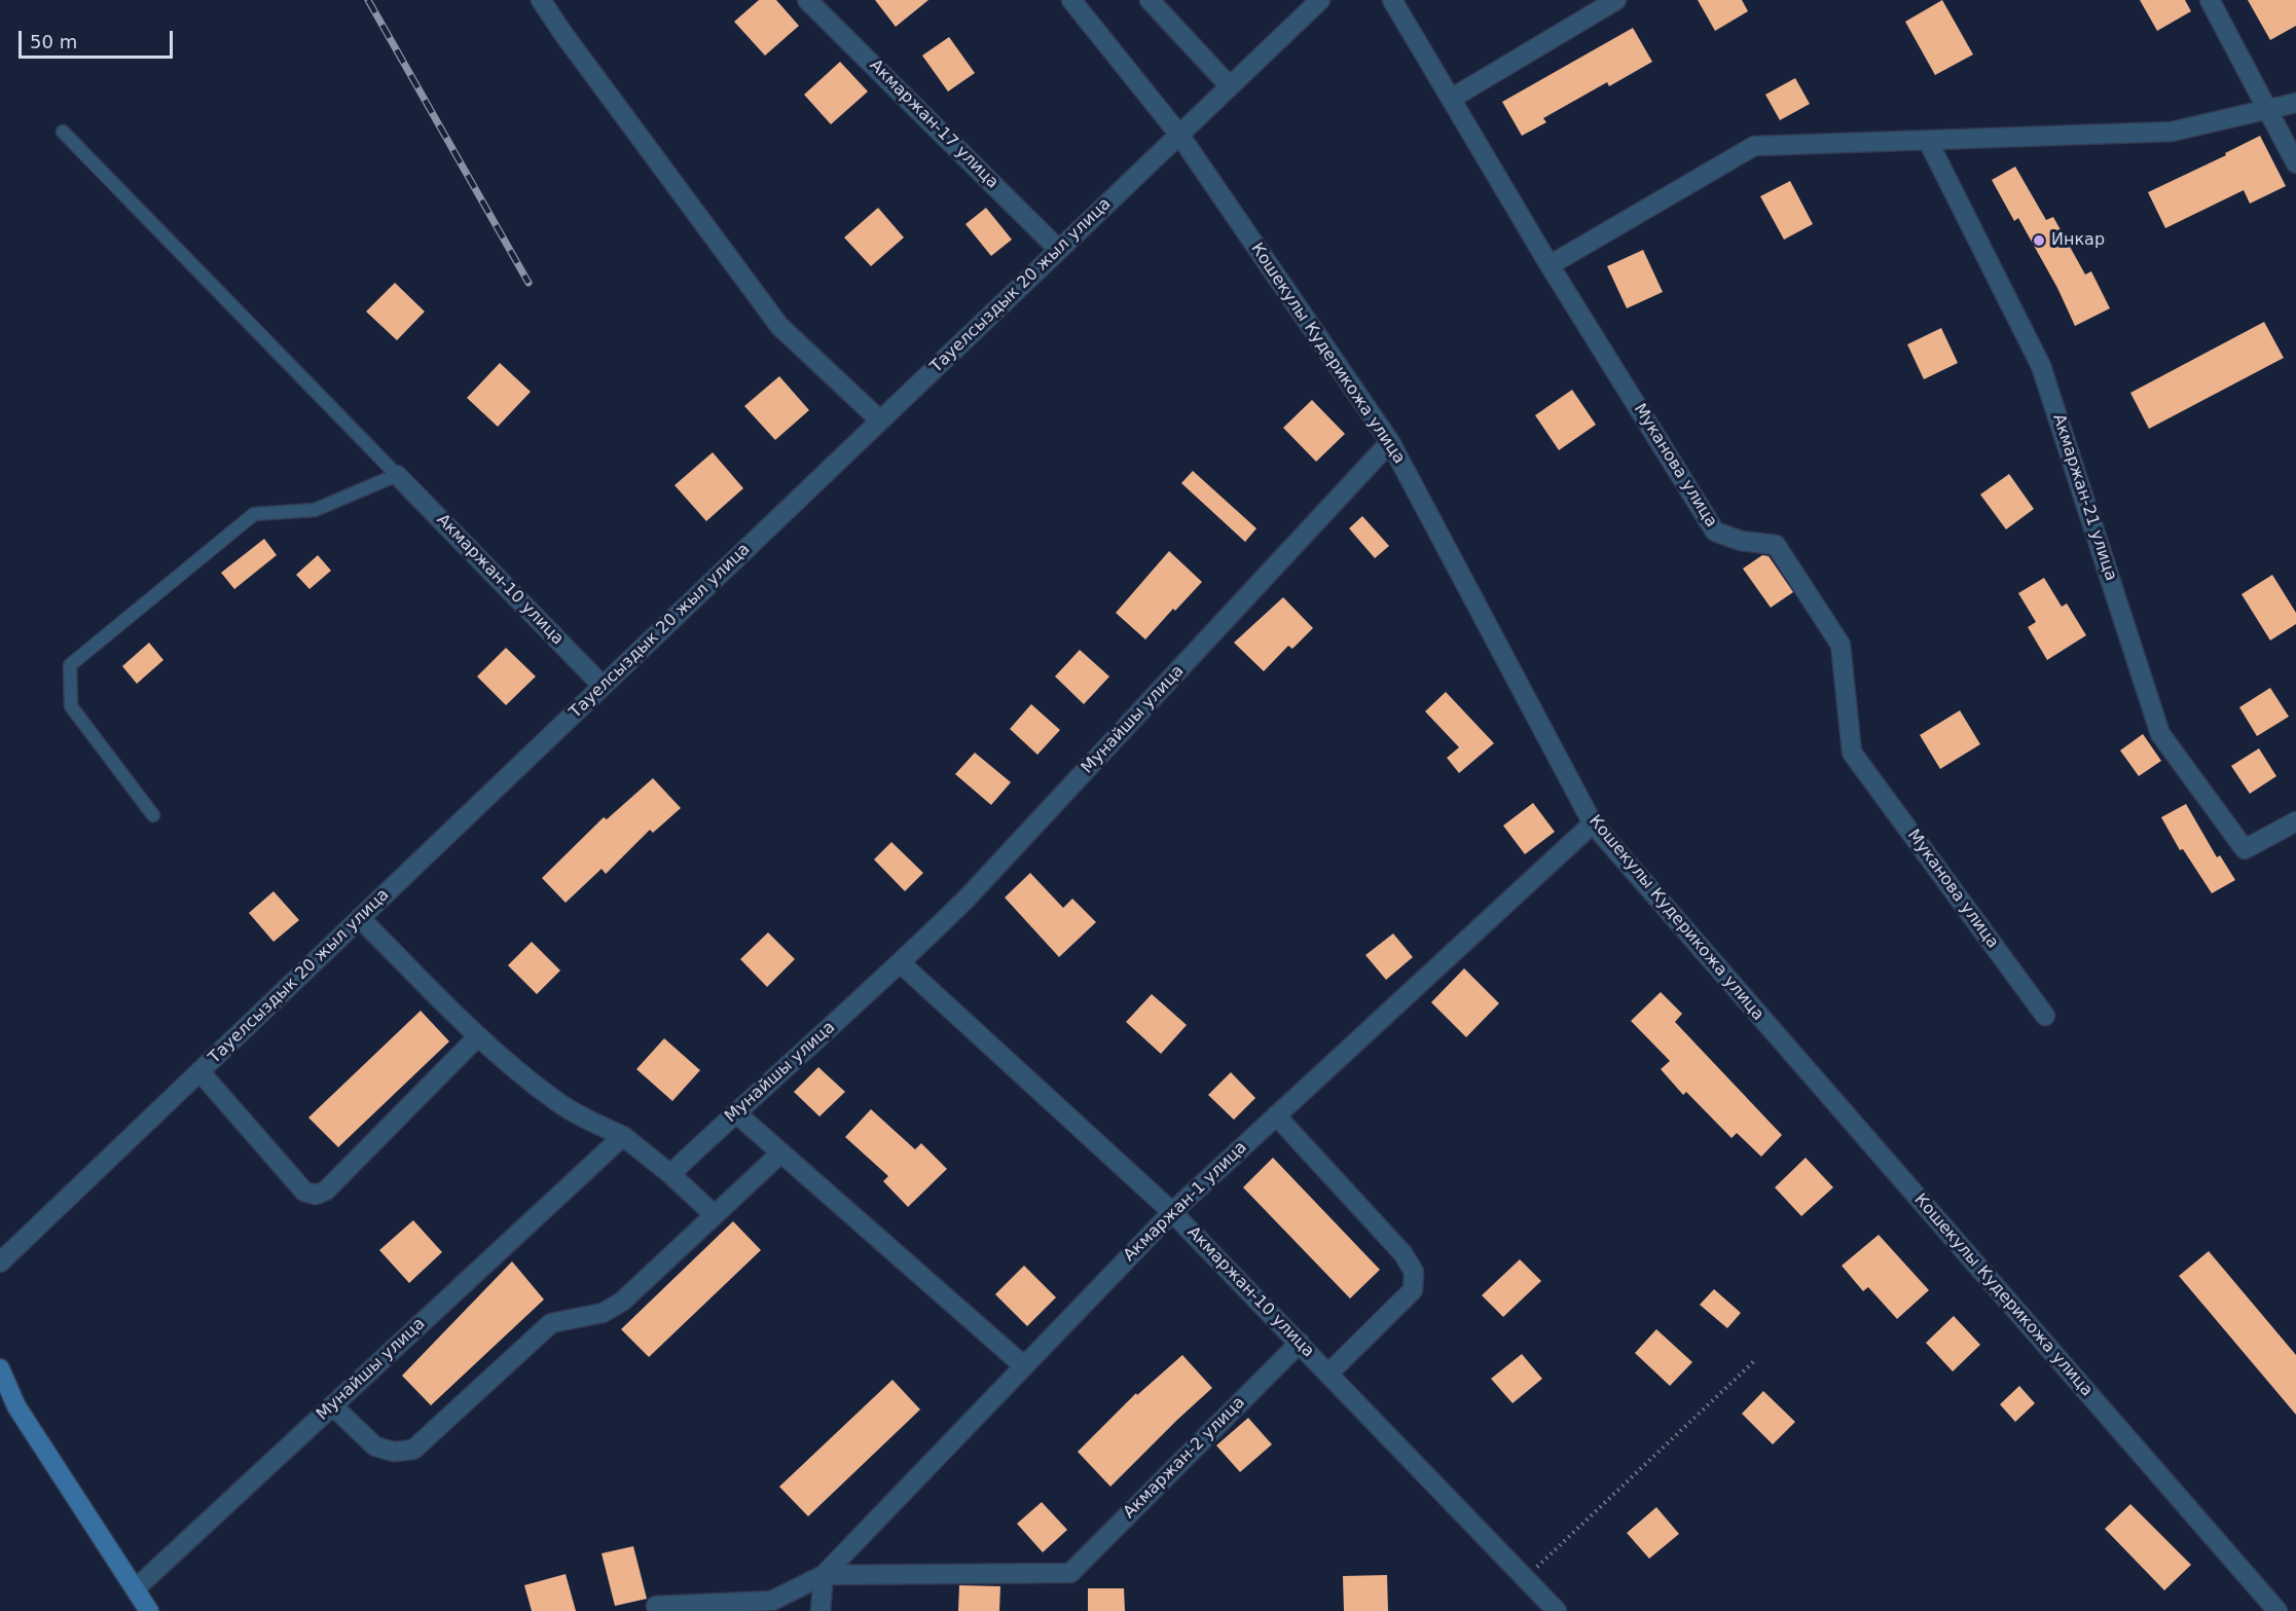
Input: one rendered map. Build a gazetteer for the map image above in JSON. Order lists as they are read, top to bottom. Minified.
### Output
{"streets":{"street":["Акмаржан-17 улица","Тауелсыздык 20 жыл улица","Кошекулы Кудерикожа улица","Муканова улица","Акмаржан-21 улица","Акмаржан-10 улица","Мунайшы улица","Акмаржан-1 улица","Акмаржан-2 улица"]},"crossings":[["Акмаржан-17 улица","Тауелсыздык 20 жыл улица"],["Тауелсыздык 20 жыл улица","Кошекулы Кудерикожа улица"],["Тауелсыздык 20 жыл улица","Акмаржан-10 улица"],["Кошекулы Кудерикожа улица","Мунайшы улица"],["Кошекулы Кудерикожа улица","Акмаржан-1 улица"],["Акмаржан-10 улица","Мунайшы улица"],["Акмаржан-10 улица","Акмаржан-1 улица"],["Акмаржан-10 улица","Акмаржан-2 улица"],["Акмаржан-1 улица","Акмаржан-2 улица"]],"places":["Инкар"],"scale_bar":"50 m"}
